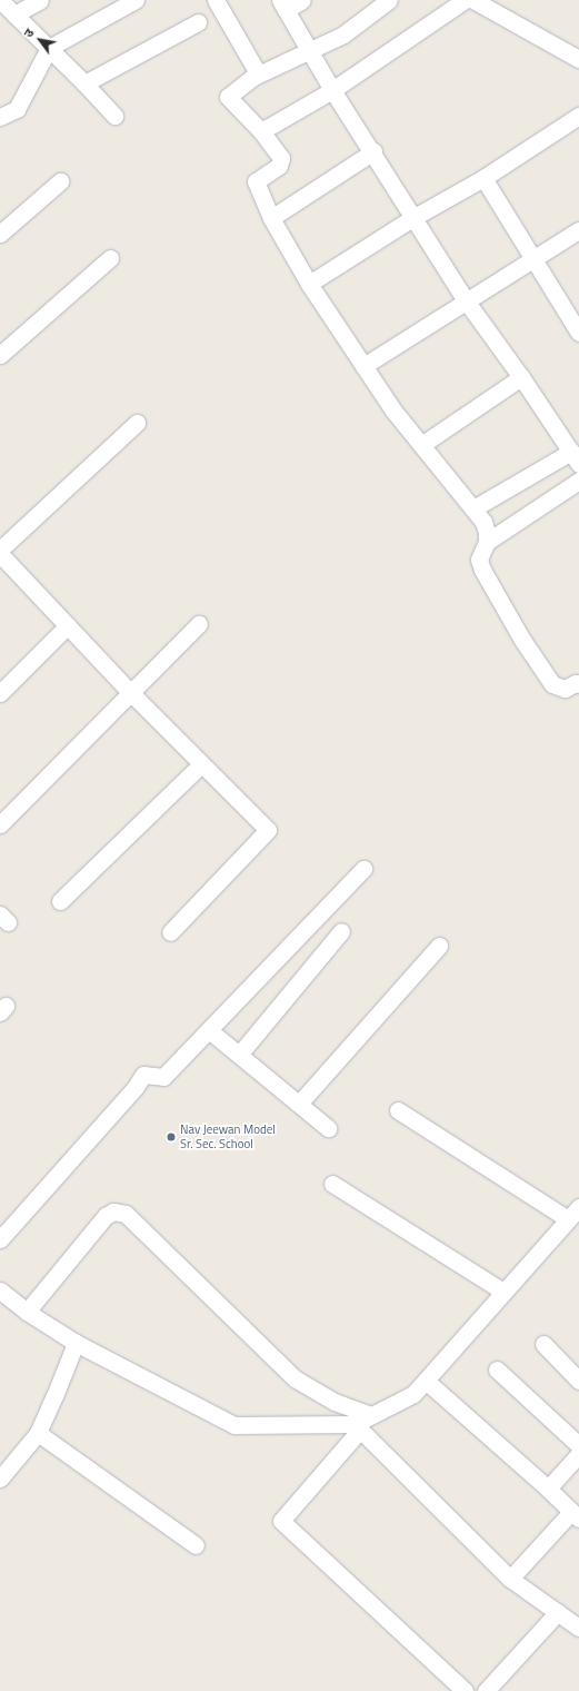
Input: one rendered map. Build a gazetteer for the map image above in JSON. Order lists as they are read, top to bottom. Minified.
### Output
{"places":["Nav Jeewan Model Sr. Sec. School"],"north":"top left"}
